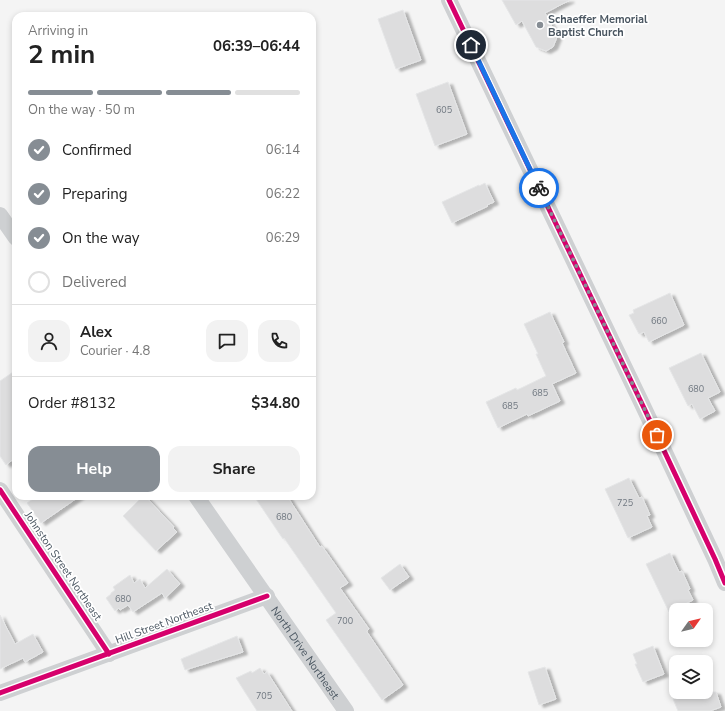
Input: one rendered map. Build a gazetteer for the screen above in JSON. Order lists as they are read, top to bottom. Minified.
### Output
{"streets":{"street":["Johnston Street Northeast","Hill Street Northeast","North Drive Northeast"]},"crossings":[["Johnston Street Northeast","Hill Street Northeast"],["Hill Street Northeast","North Drive Northeast"]],"places":["Schaeffer Memorial Baptist Church"],"house_numbers":["605","660","680","685","685","725","680","680","700","705"],"north":"top right","page":{"heading":["2 min","Arriving in","06:39–06:44"],"panel":["Alex","Courier · 4.8","Order #8132","$34.80"],"bar":"On the way · 50 m","list":[["Confirmed","06:14"],["Preparing","06:22"],["On the way","06:29"],"Delivered"],"buttons":["Help","Share"]}}
